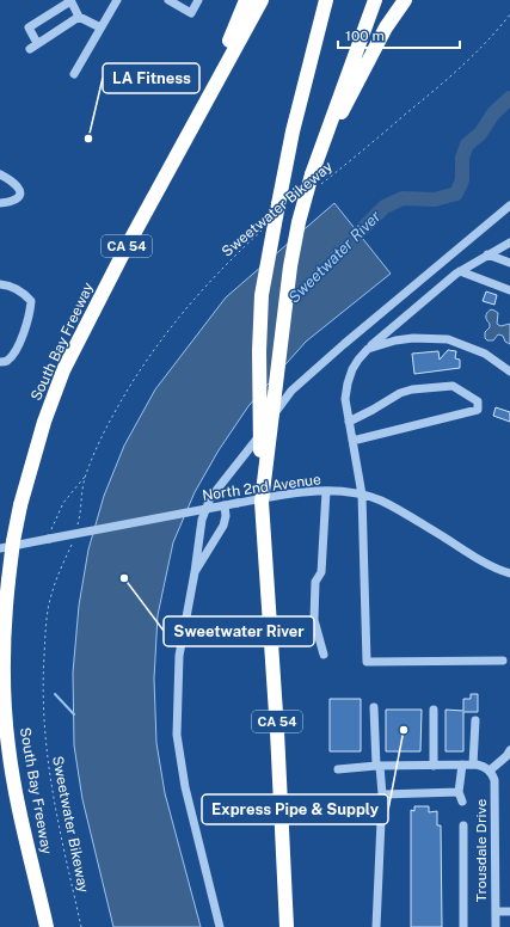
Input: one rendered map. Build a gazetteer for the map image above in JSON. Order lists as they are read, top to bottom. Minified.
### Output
{"streets":{"highway":["CA 54","South Bay Freeway"],"street":["North 2nd Avenue","Trousdale Drive"],"path":["Sweetwater Bikeway"]},"water":["Sweetwater River"],"places":["LA Fitness","Sweetwater River","Express Pipe & Supply"],"scale_bar":"100 m"}
